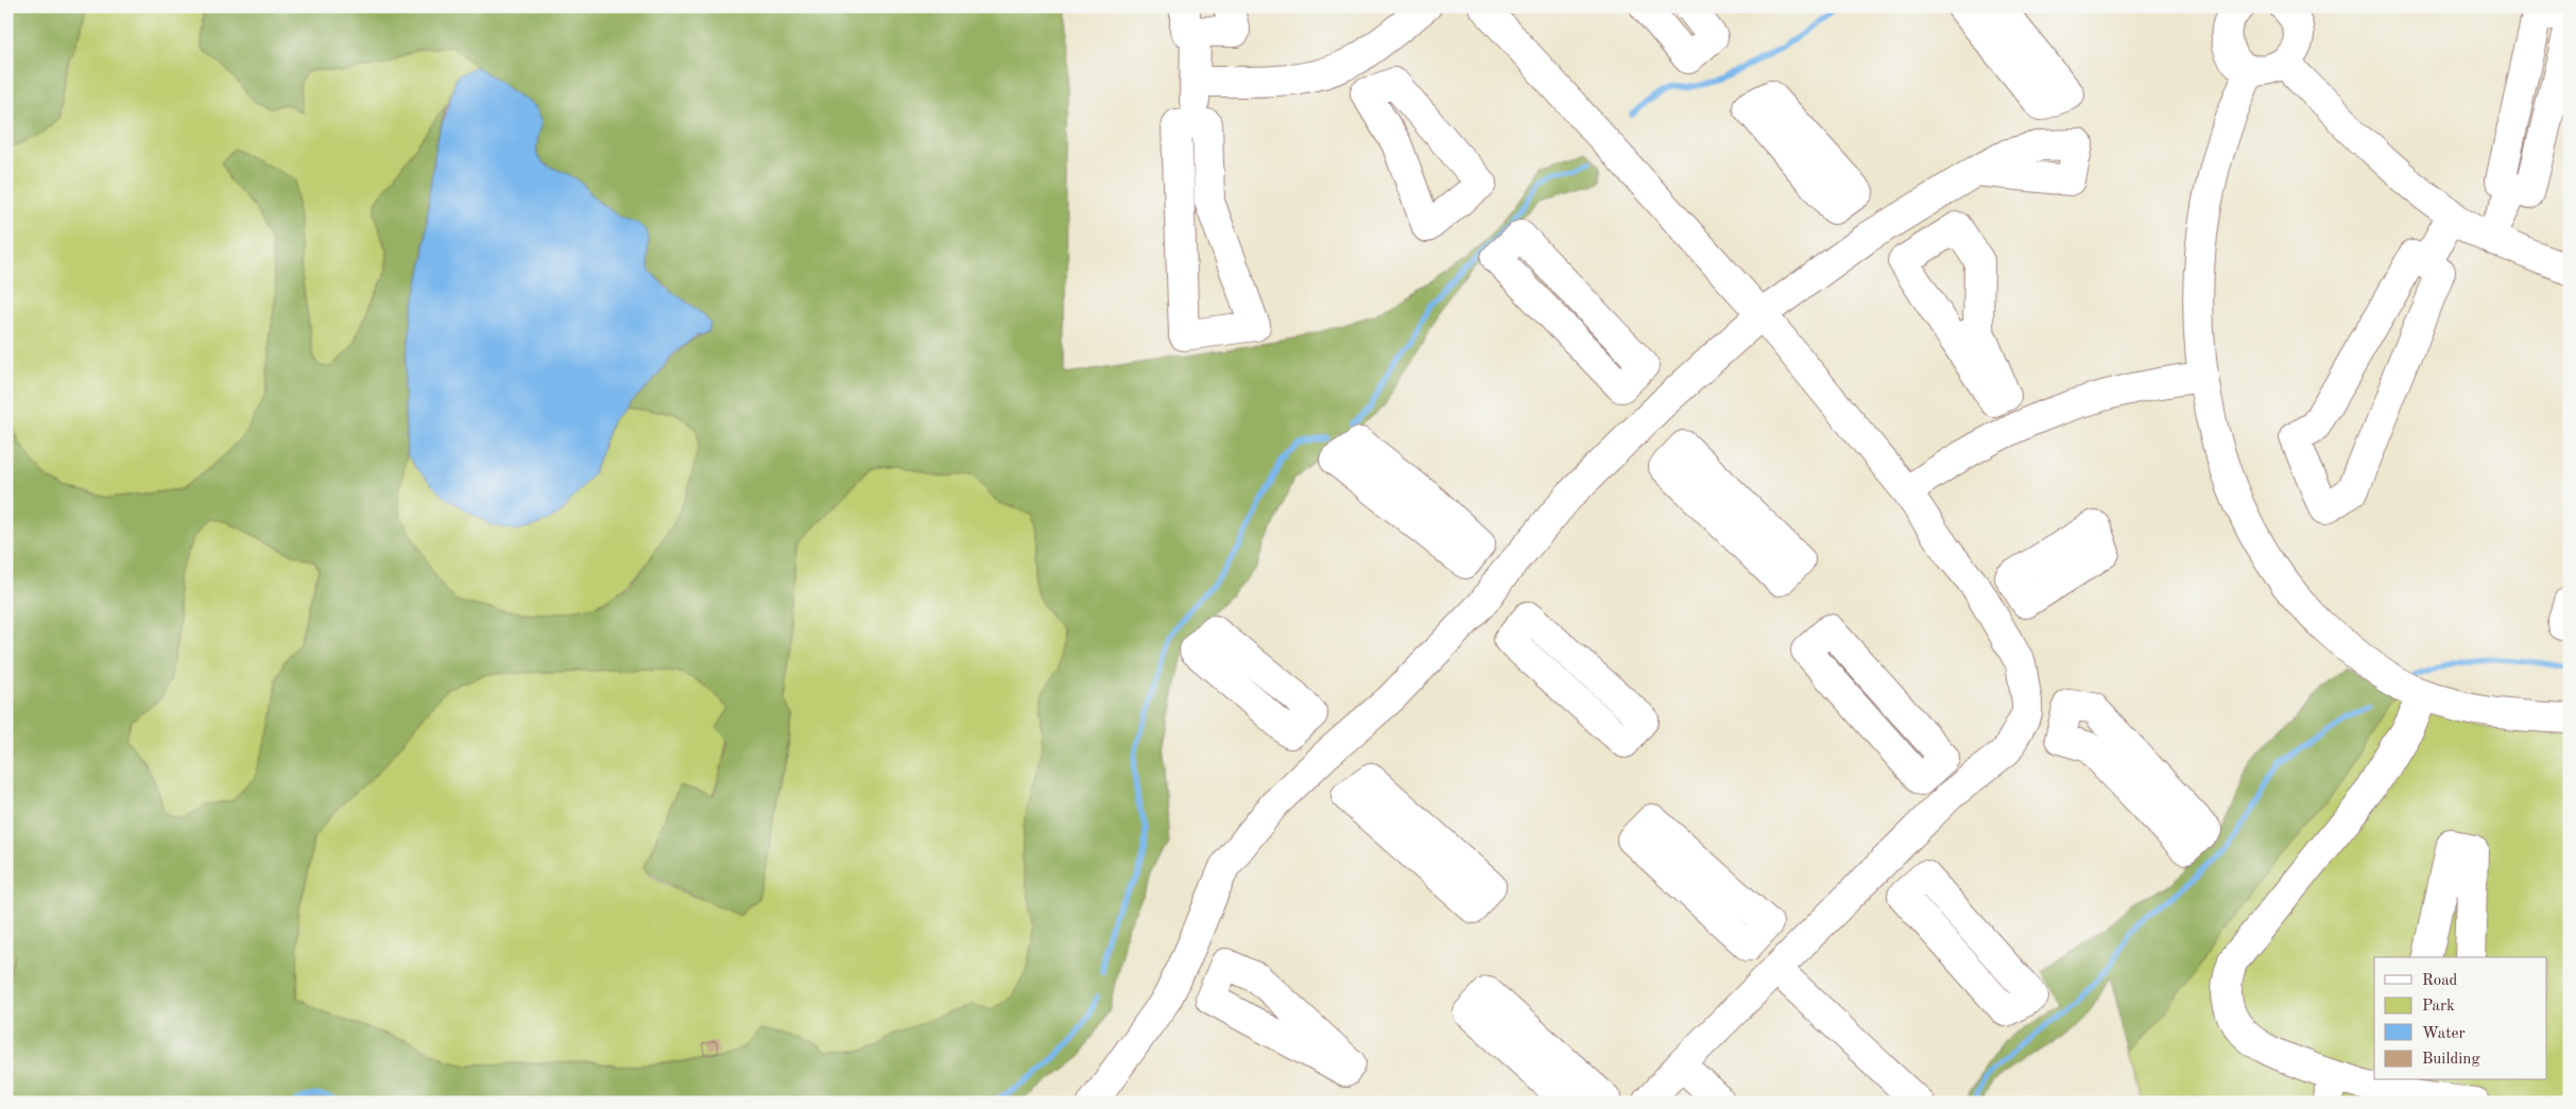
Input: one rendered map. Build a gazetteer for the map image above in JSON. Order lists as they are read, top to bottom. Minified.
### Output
{"legend":["Road","Park","Water","Building"]}
